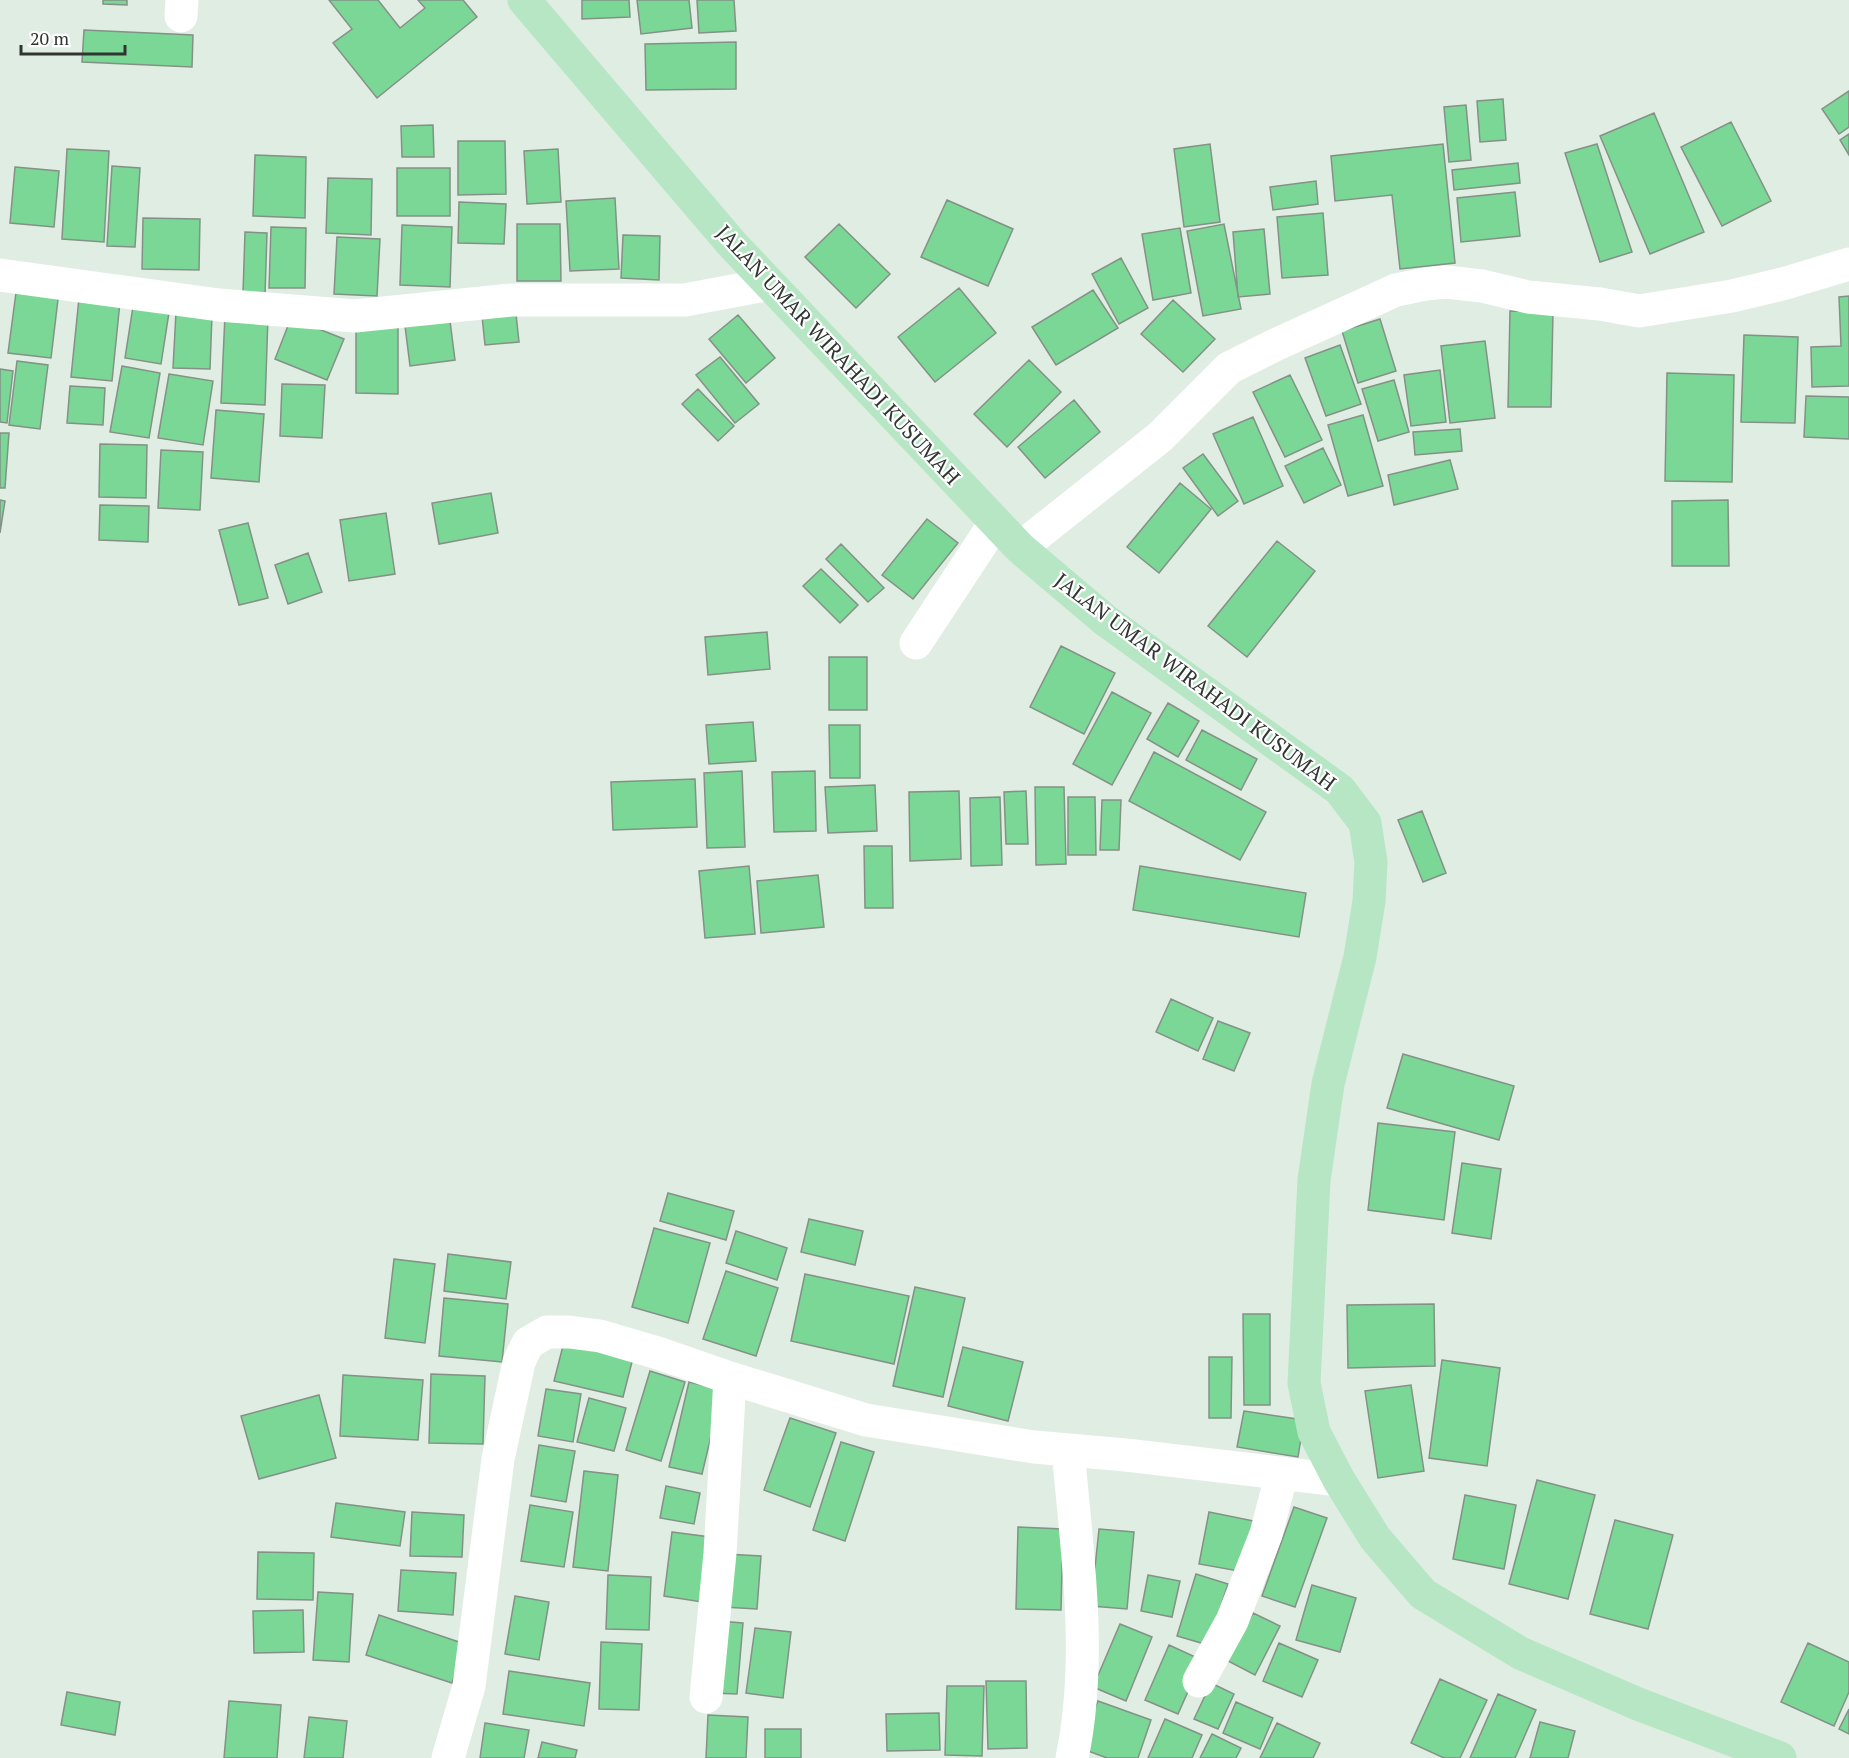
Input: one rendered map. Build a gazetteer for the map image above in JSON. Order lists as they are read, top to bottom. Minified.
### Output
{"streets":{"main road":["JALAN UMAR WIRAHADI KUSUMAH"]},"scale_bar":"20 m"}
